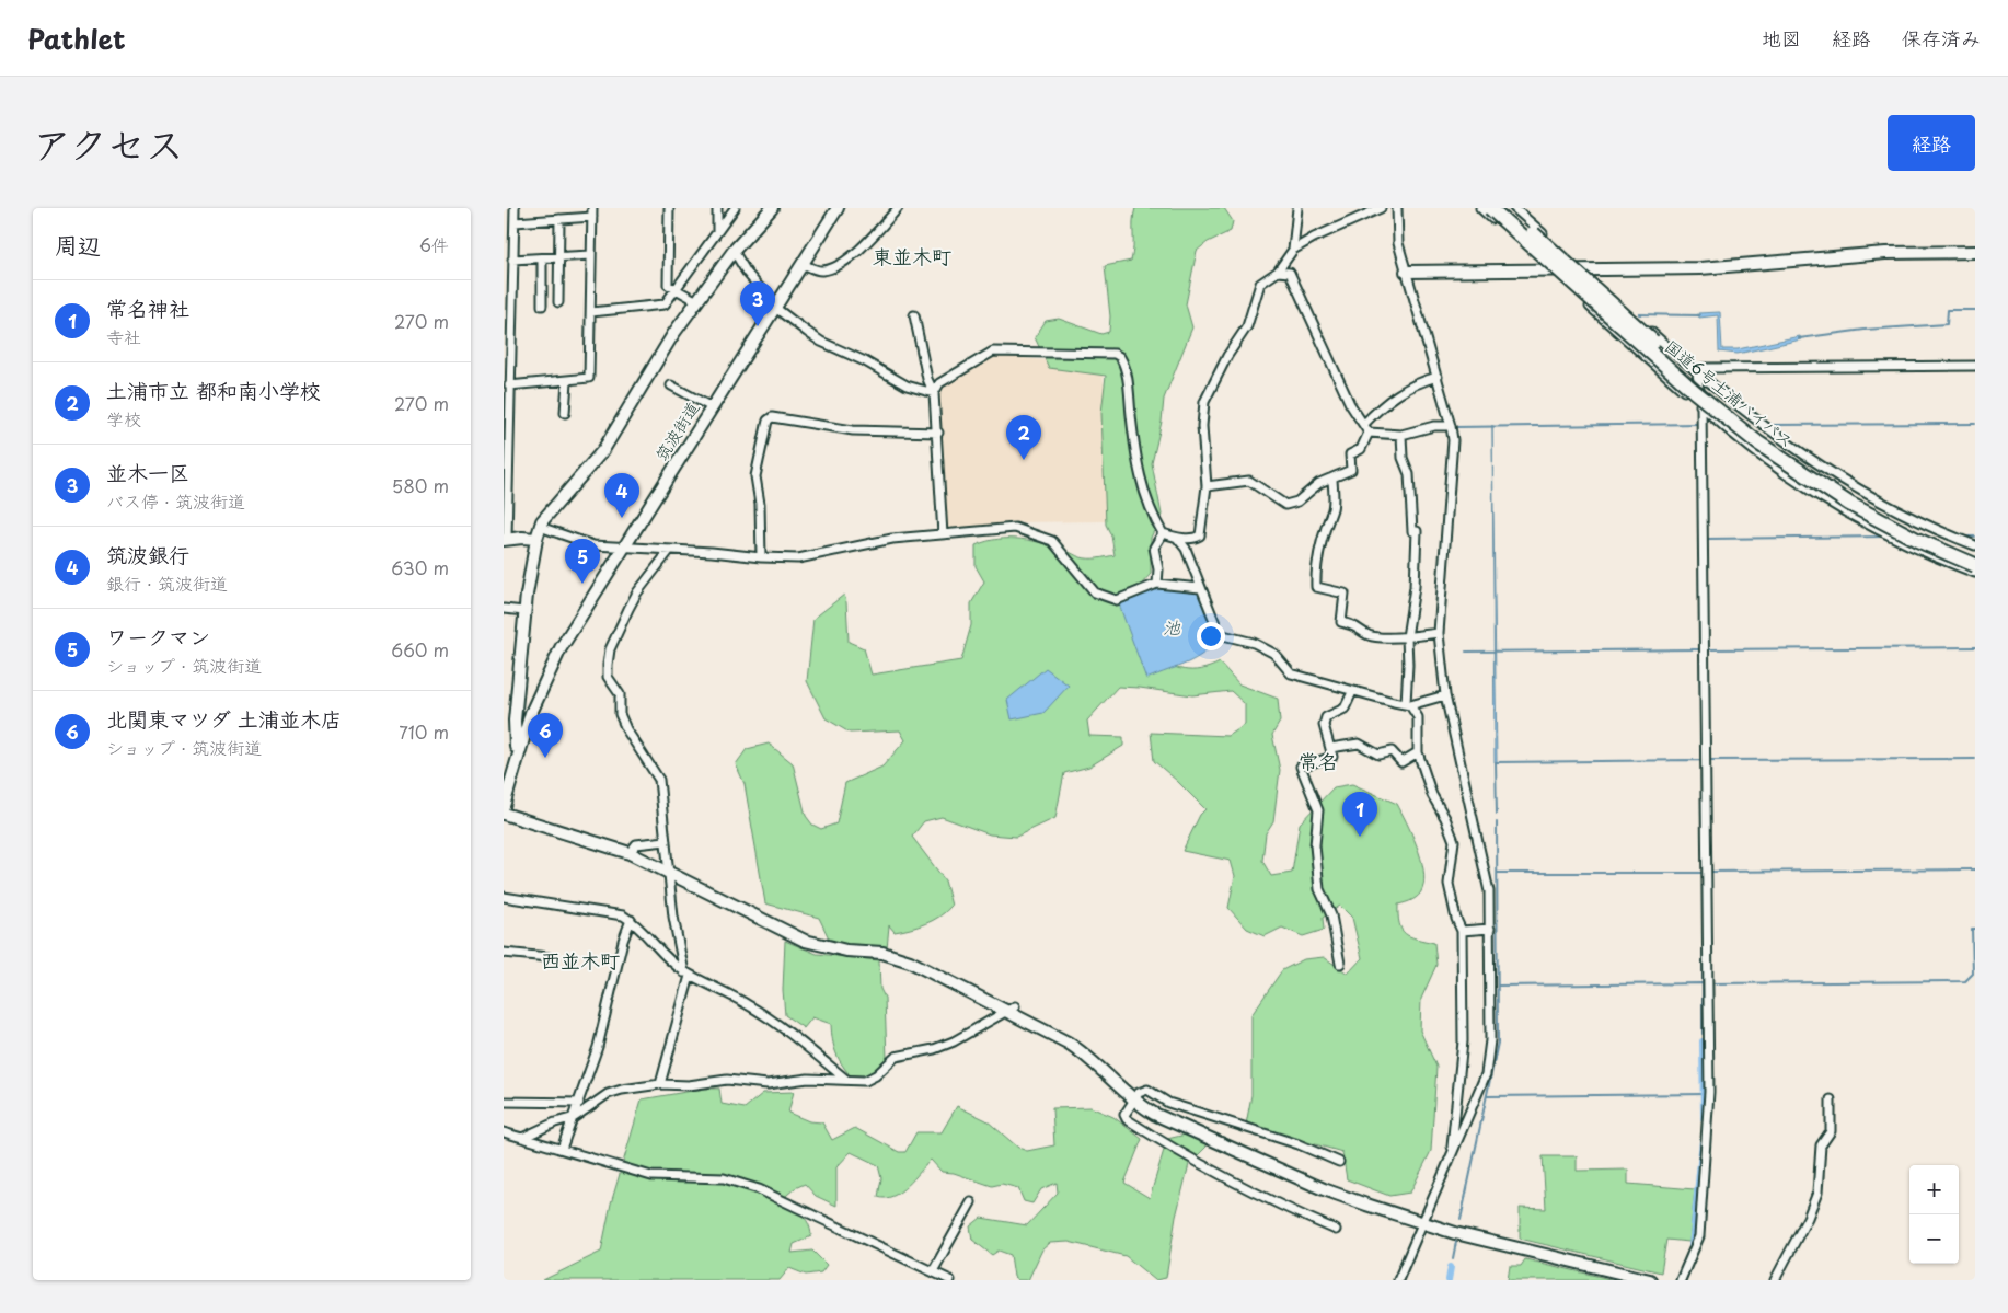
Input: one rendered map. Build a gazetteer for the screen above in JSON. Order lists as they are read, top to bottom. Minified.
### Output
{"streets":{"highway":["国道6号土浦バイパス"],"street":["筑波街道"]},"districts":["東並木町","常名","西並木町"],"water":["池"],"page":{"header":"Pathlet","nav":["地図","経路","保存済み"],"title":"アクセス","buttons":"経路","heading":["周辺","6件"],"list":[{"mark":"1","name":"常名神社","note":"寺社","value":"270 m"},{"mark":"2","name":"土浦市立 都和南小学校","note":"学校","value":"270 m"},{"mark":"3","name":"並木一区","note":"バス停 · 筑波街道","value":"580 m"},{"mark":"4","name":"筑波銀行","note":"銀行 · 筑波街道","value":"630 m"},{"mark":"5","name":"ワークマン","note":"ショップ · 筑波街道","value":"660 m"},{"mark":"6","name":"北関東マツダ 土浦並木店","note":"ショップ · 筑波街道","value":"710 m"}],"pins":["3","2","4","5","6","1"],"map_buttons":["+","−"]}}
